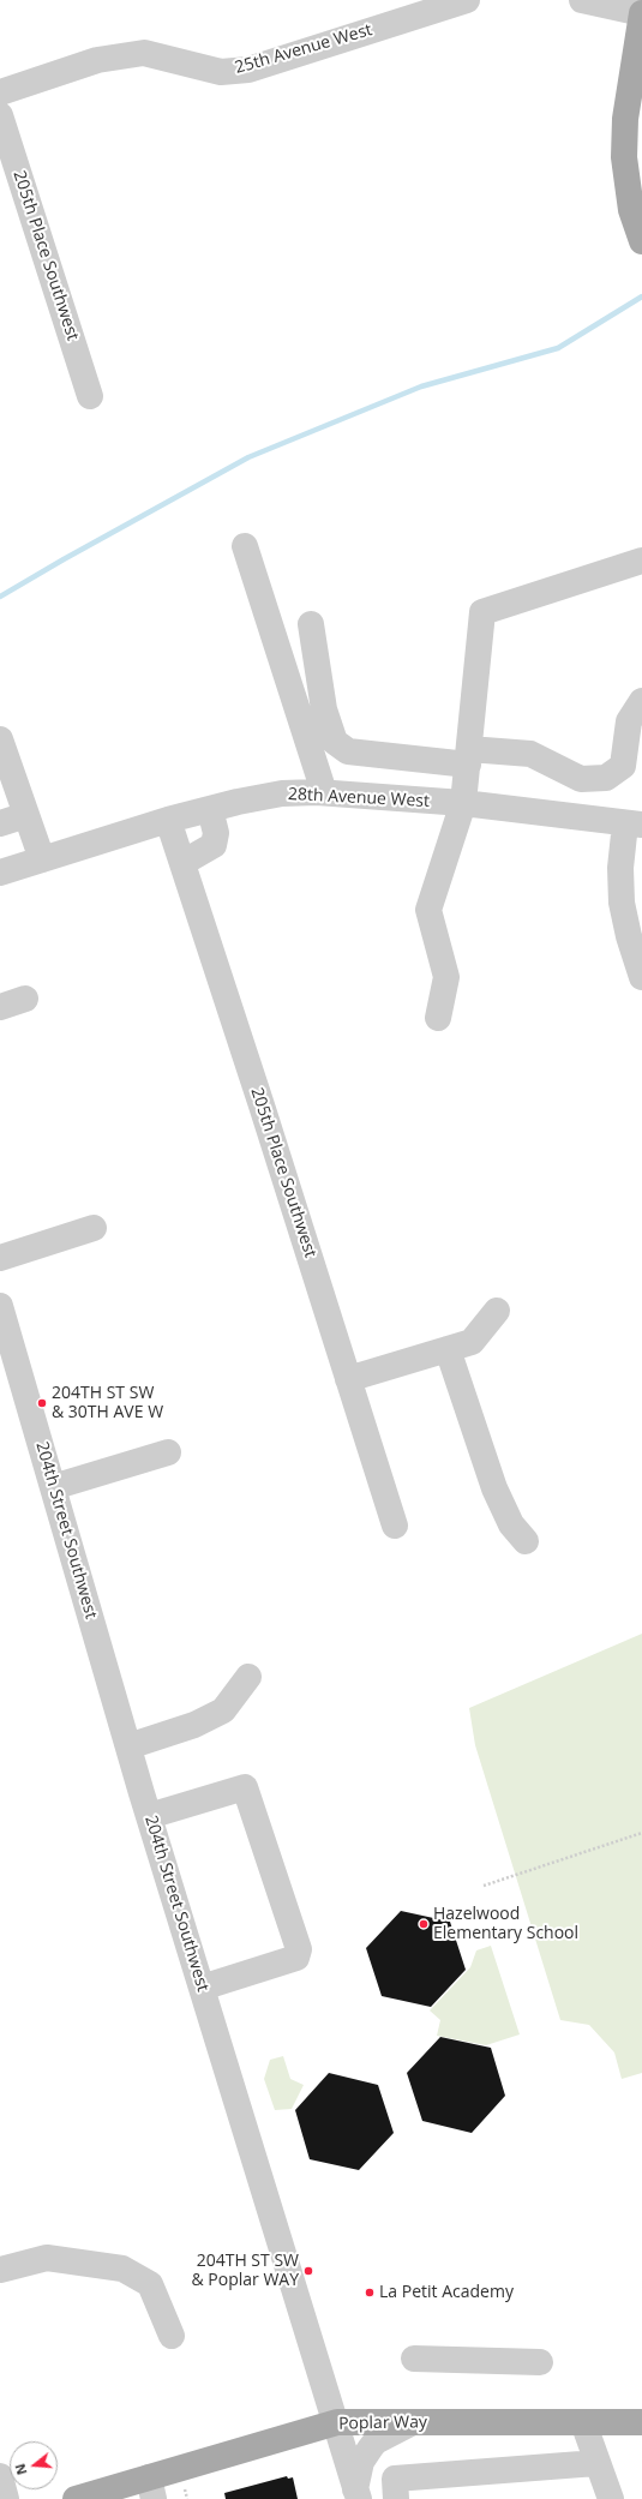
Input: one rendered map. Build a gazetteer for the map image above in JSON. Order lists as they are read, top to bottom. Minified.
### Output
{"streets":{"main road":["Poplar Way"],"street":["25th Avenue West","205th Place Southwest","28th Avenue West","204th Street Southwest"]},"crossings":[["205th Place Southwest","28th Avenue West"],["204th Street Southwest","Poplar Way"]],"places":["204TH ST SW & 30TH AVE W","Hazelwood Elementary School","204TH ST SW & Poplar WAY","La Petit Academy"],"north":"left"}
